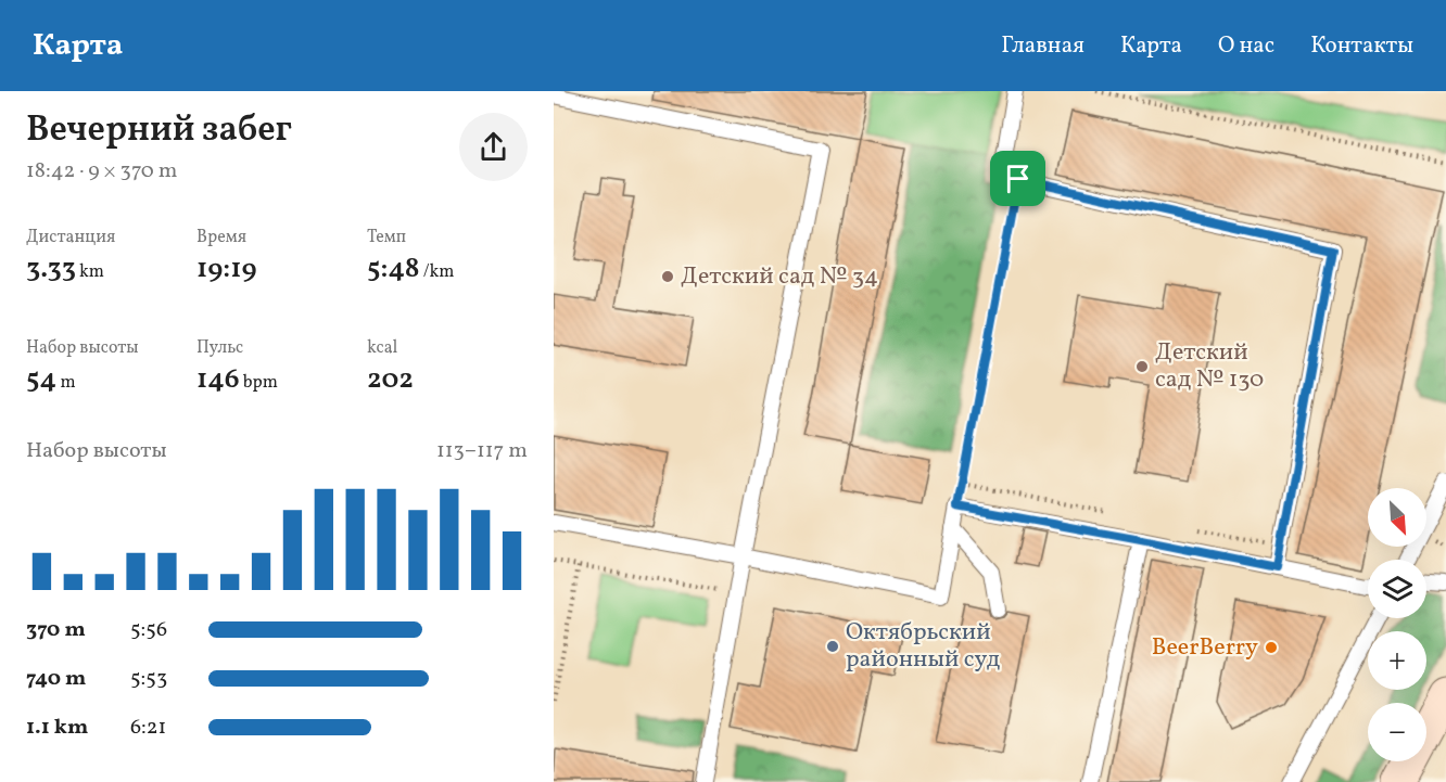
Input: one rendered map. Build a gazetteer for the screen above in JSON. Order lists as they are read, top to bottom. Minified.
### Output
{"places":["Детский сад № 34","Детский сад № 130","Октябрьский районный суд","BeerBerry"],"north":"bottom right","page":{"header":"Карта","nav":["Главная","Карта","О нас","Контакты"],"heading":["Вечерний забег","18:42 · 9 × 370 m"],"stats":[["Дистанция","3.33 km"],["Время","19:19"],["Темп","5:48 /km"],["Набор высоты","54 m"],["Пульс","146 bpm"],["kcal","202"]],"chart":["Набор высоты","113–117 m"],"map_buttons":["+","−"],"list":[{"name":"370 m","note":"5:56"},{"name":"740 m","note":"5:53"},{"name":"1.1 km","note":"6:21"}]}}
